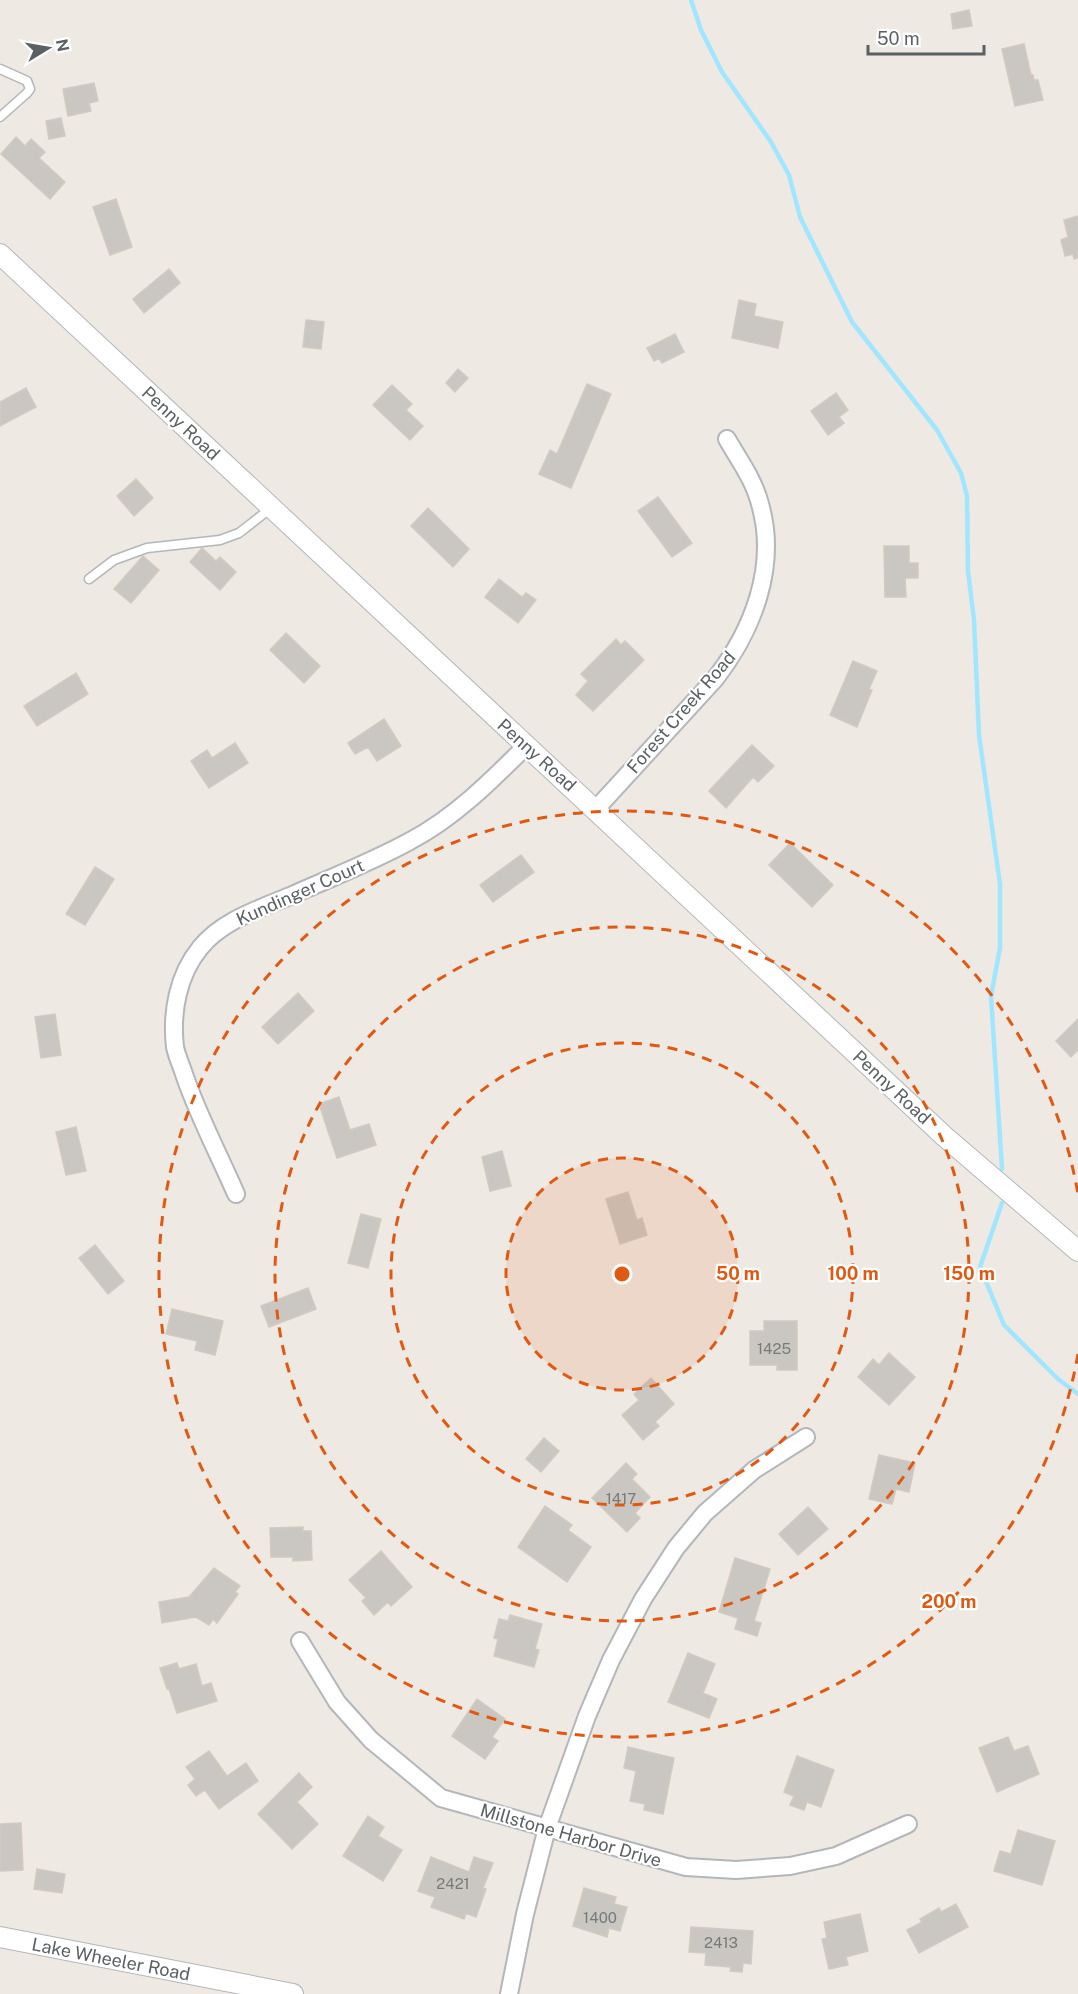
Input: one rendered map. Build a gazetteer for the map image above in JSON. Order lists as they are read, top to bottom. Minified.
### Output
{"streets":{"street":["Penny Road","Forest Creek Road","Kundinger Court","Millstone Harbor Drive","Lake Wheeler Road"]},"crossings":[["Penny Road","Forest Creek Road"],["Penny Road","Kundinger Court"]],"house_numbers":["1425","1417","2421","1400","2413"],"scale_bar":"50 m","north":"right","rings":["50 m","100 m","150 m","200 m"]}
